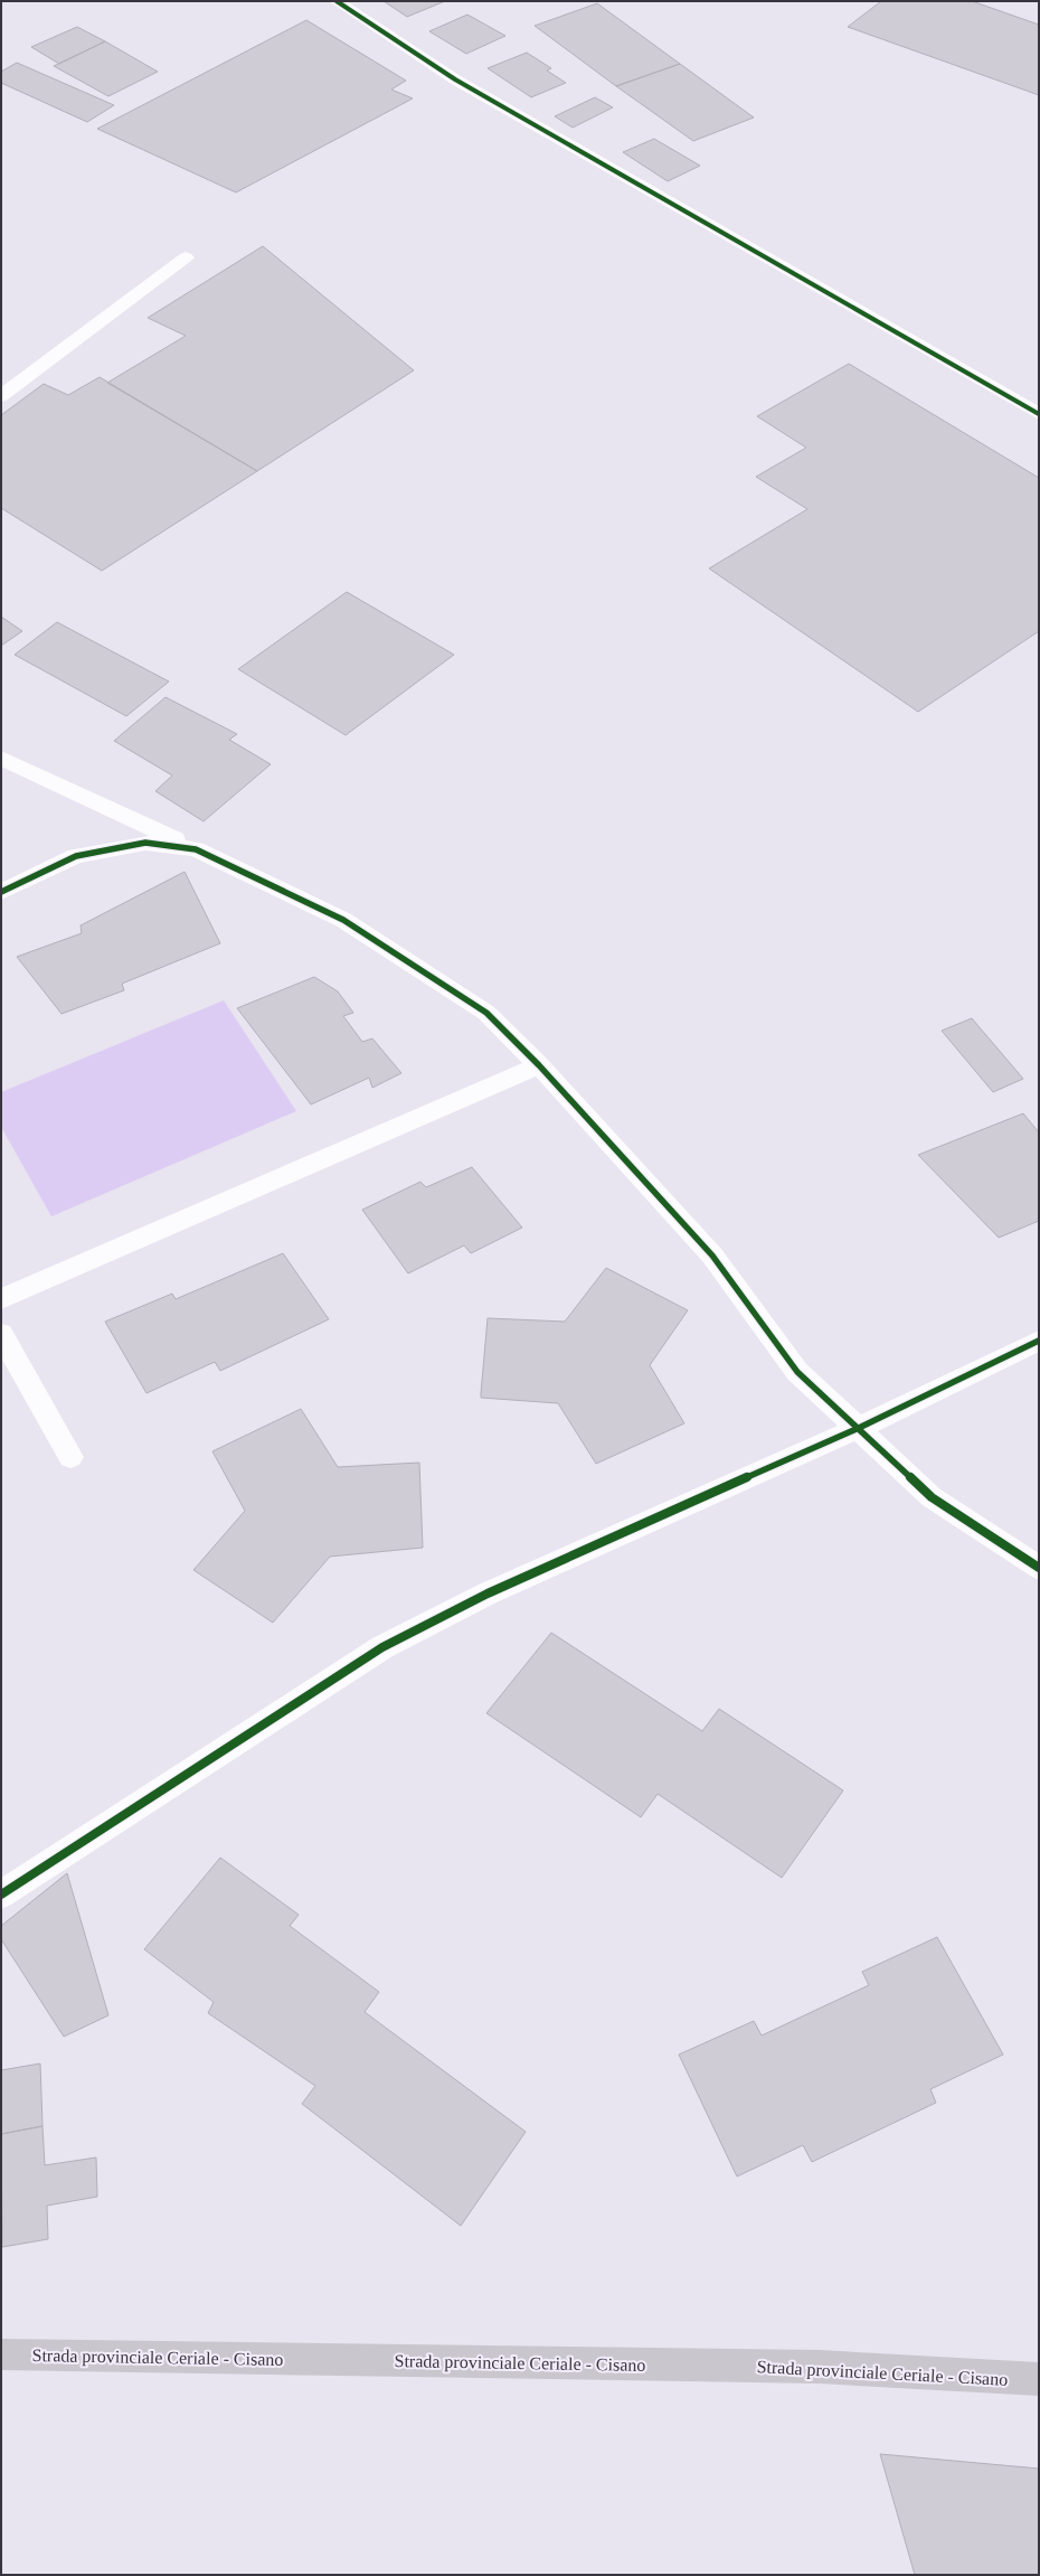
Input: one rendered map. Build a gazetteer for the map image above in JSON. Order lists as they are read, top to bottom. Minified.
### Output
{"streets":{"main road":["Strada provinciale Ceriale - Cisano"]}}
